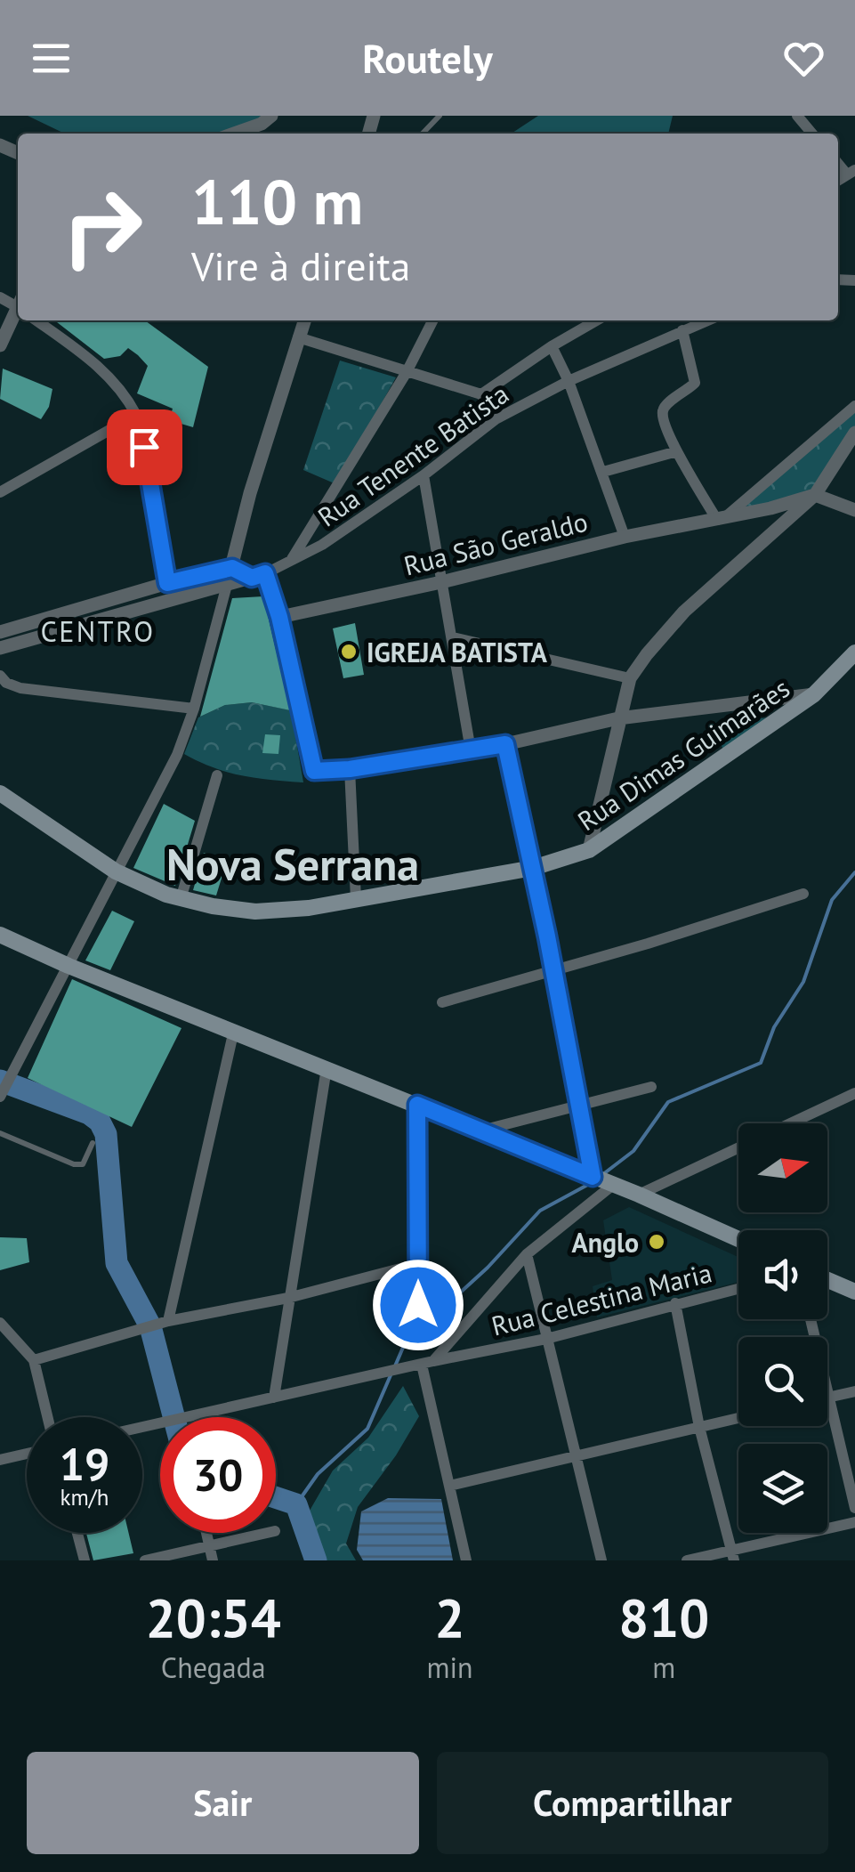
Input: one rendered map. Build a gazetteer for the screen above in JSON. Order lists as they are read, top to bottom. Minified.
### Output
{"streets":{"main road":["Rua Dimas Guimarães"],"street":["Rua Tenente Batista","Rua São Geraldo","Rua Celestina Maria"]},"districts":["CENTRO","Nova Serrana"],"places":["IGREJA BATISTA","Anglo"],"north":"right","page":{"header":"Routely","turn":["110 m","Vire à direita"],"speed":"19 km/h","limit":"30","eta":["20:54","Chegada","2","min","810","m"],"buttons":["Sair","Compartilhar"]}}
